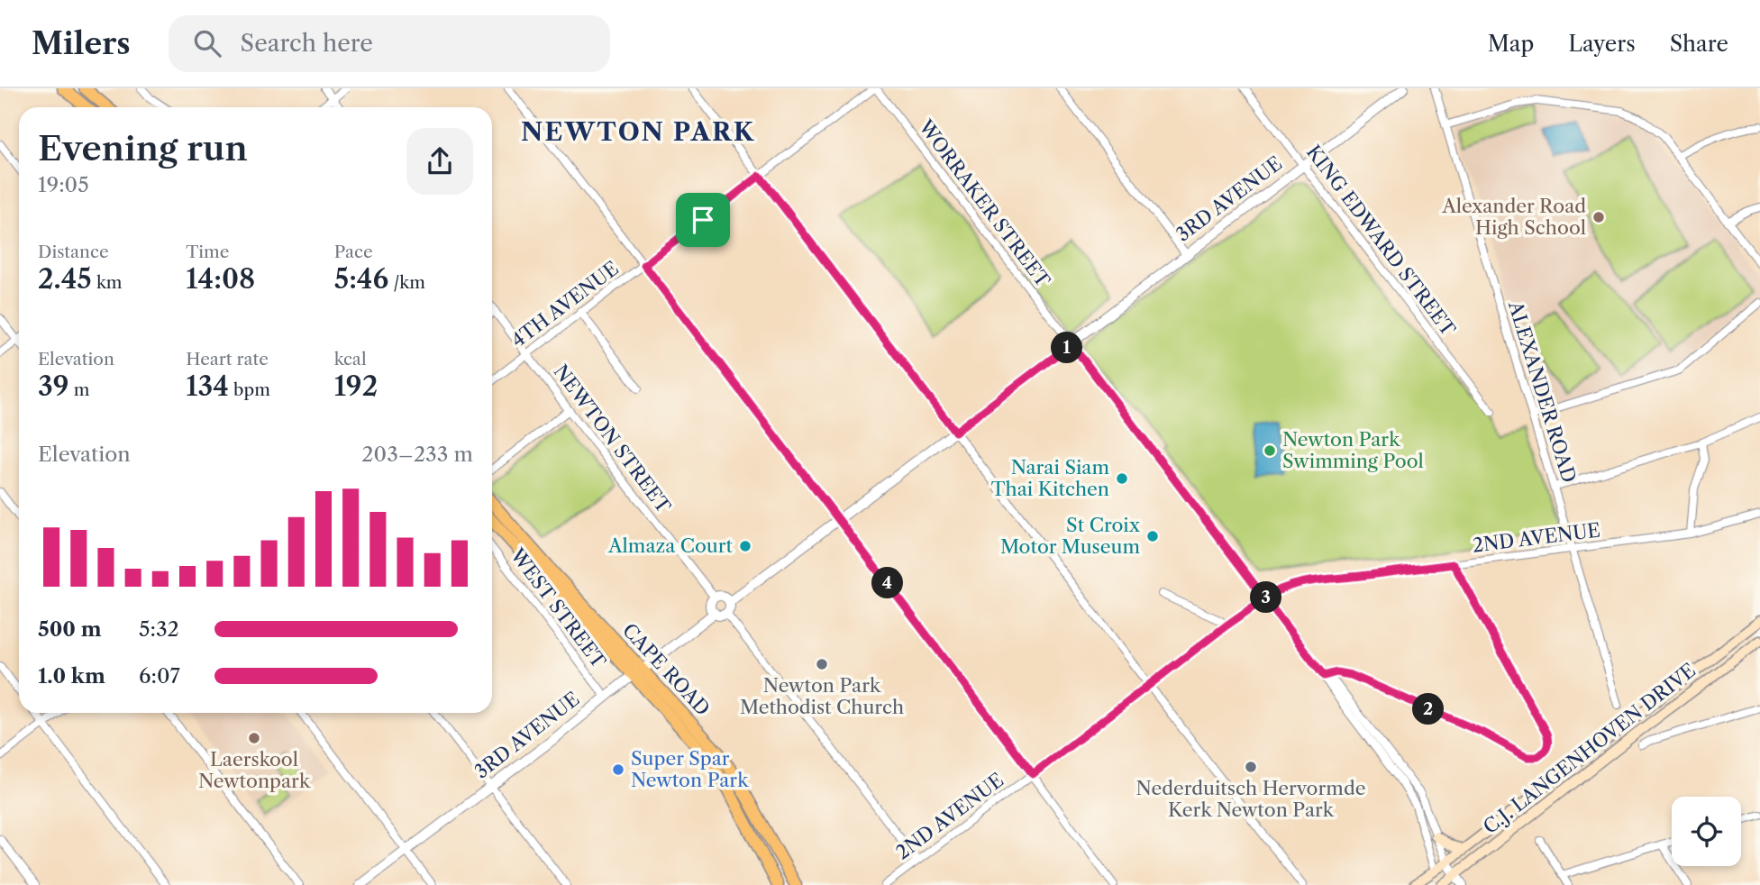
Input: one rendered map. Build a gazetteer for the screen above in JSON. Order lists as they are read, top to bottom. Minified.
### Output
{"streets":{"main road":["CAPE ROAD","C.J. LANGENHOVEN DRIVE"],"street":["3RD AVENUE","WORRAKER STREET","KING EDWARD STREET","4TH AVENUE","ALEXANDER ROAD","NEWTON STREET","2ND AVENUE","WEST STREET"]},"crossings":[["3RD AVENUE","WORRAKER STREET"],["3RD AVENUE","KING EDWARD STREET"],["3RD AVENUE","NEWTON STREET"],["3RD AVENUE","WEST STREET"],["3RD AVENUE","CAPE ROAD"],["WORRAKER STREET","4TH AVENUE"],["WORRAKER STREET","2ND AVENUE"],["WORRAKER STREET","C.J. LANGENHOVEN DRIVE"],["4TH AVENUE","NEWTON STREET"],["ALEXANDER ROAD","2ND AVENUE"]],"districts":["NEWTON PARK"],"places":["Alexander Road High School","Newton Park Swimming Pool","Narai Siam Thai Kitchen","St Croix Motor Museum","Almaza Court","Newton Park Methodist Church","Laerskool Newtonpark","Nederduitsch Hervormde Kerk Newton Park","Super Spar Newton Park"],"page":{"header":"Milers","search":"Search here","nav":["Map","Layers","Share"],"heading":["Evening run","19:05"],"stats":[["Distance","2.45 km"],["Time","14:08"],["Pace","5:46 /km"],["Elevation","39 m"],["Heart rate","134 bpm"],["kcal","192"]],"pins":["1","4","3","2"],"chart":["Elevation","203–233 m"],"list":[{"name":"500 m","note":"5:32"},{"name":"1.0 km","note":"6:07"}]}}
